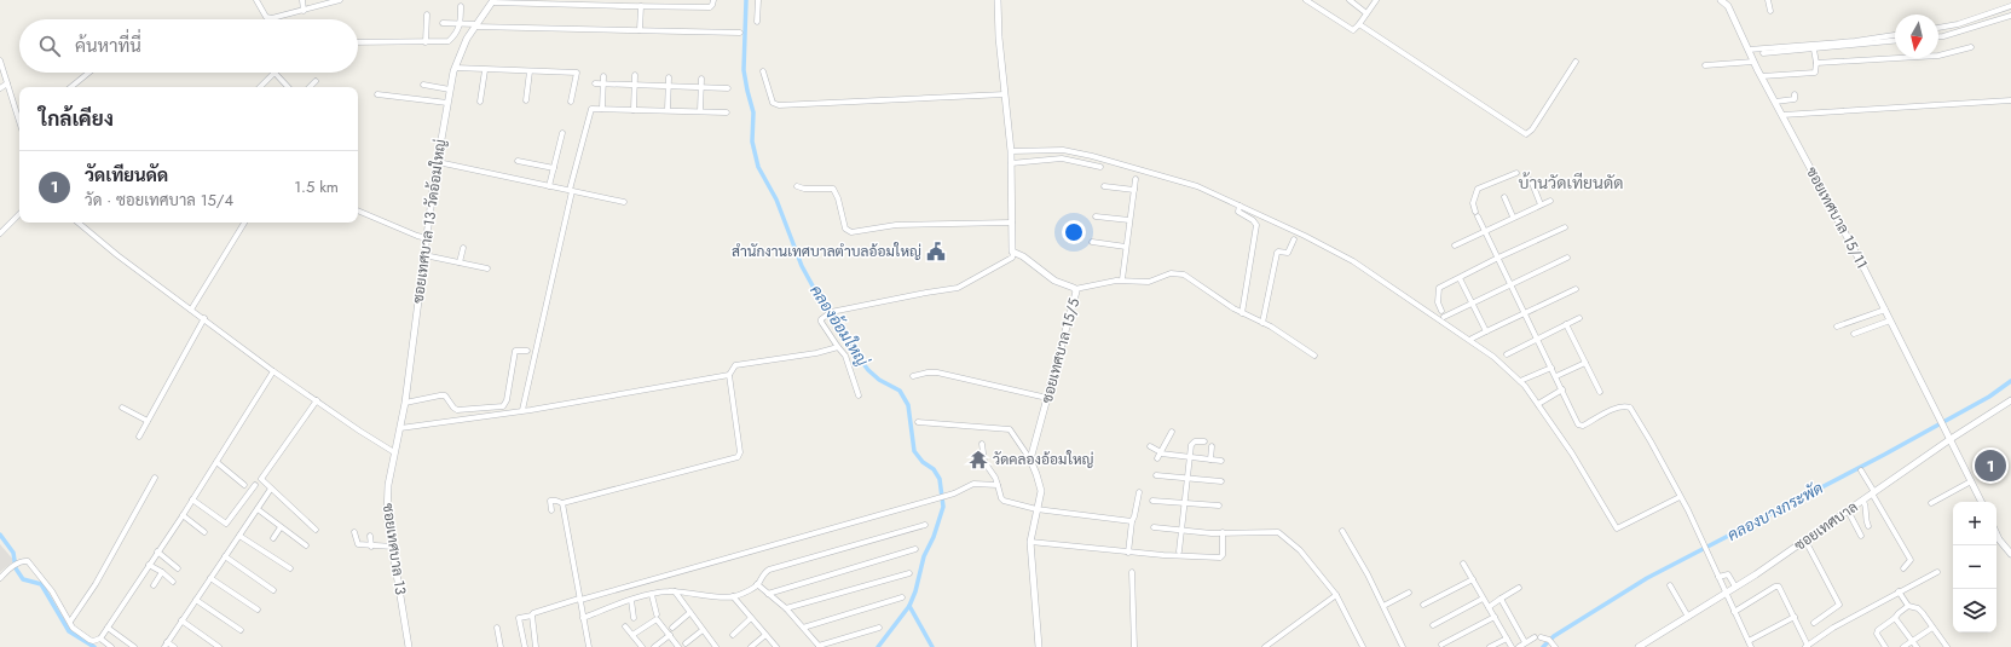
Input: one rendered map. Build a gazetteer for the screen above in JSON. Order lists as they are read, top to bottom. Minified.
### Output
{"streets":{"street":["ซอยเทศบาล 15/11","ซอยเทศบาล 13 วัดอ้อมใหญ่","ซอยเทศบาล 15/5","ซอยเทศบาล","ซอยเทศบาล 13"]},"crossings":[["ซอยเทศบาล 15/11","ซอยเทศบาล"],["ซอยเทศบาล 13 วัดอ้อมใหญ่","ซอยเทศบาล 13"]],"districts":["บ้านวัดเทียนดัด"],"water":["คลองอ้อมใหญ่","คลองบางกระพัด"],"places":{"public building":["สำนักงานเทศบาลตำบลอ้อมใหญ่"],"temple":["วัดคลองอ้อมใหญ่"]},"north":"bottom","page":{"search":"ค้นหาที่นี่","heading":"ใกล้เคียง","list":[{"mark":"1","name":"วัดเทียนดัด","note":"วัด · ซอยเทศบาล 15/4","value":"1.5 km"}],"pins":"1","map_buttons":["+","−"]}}
